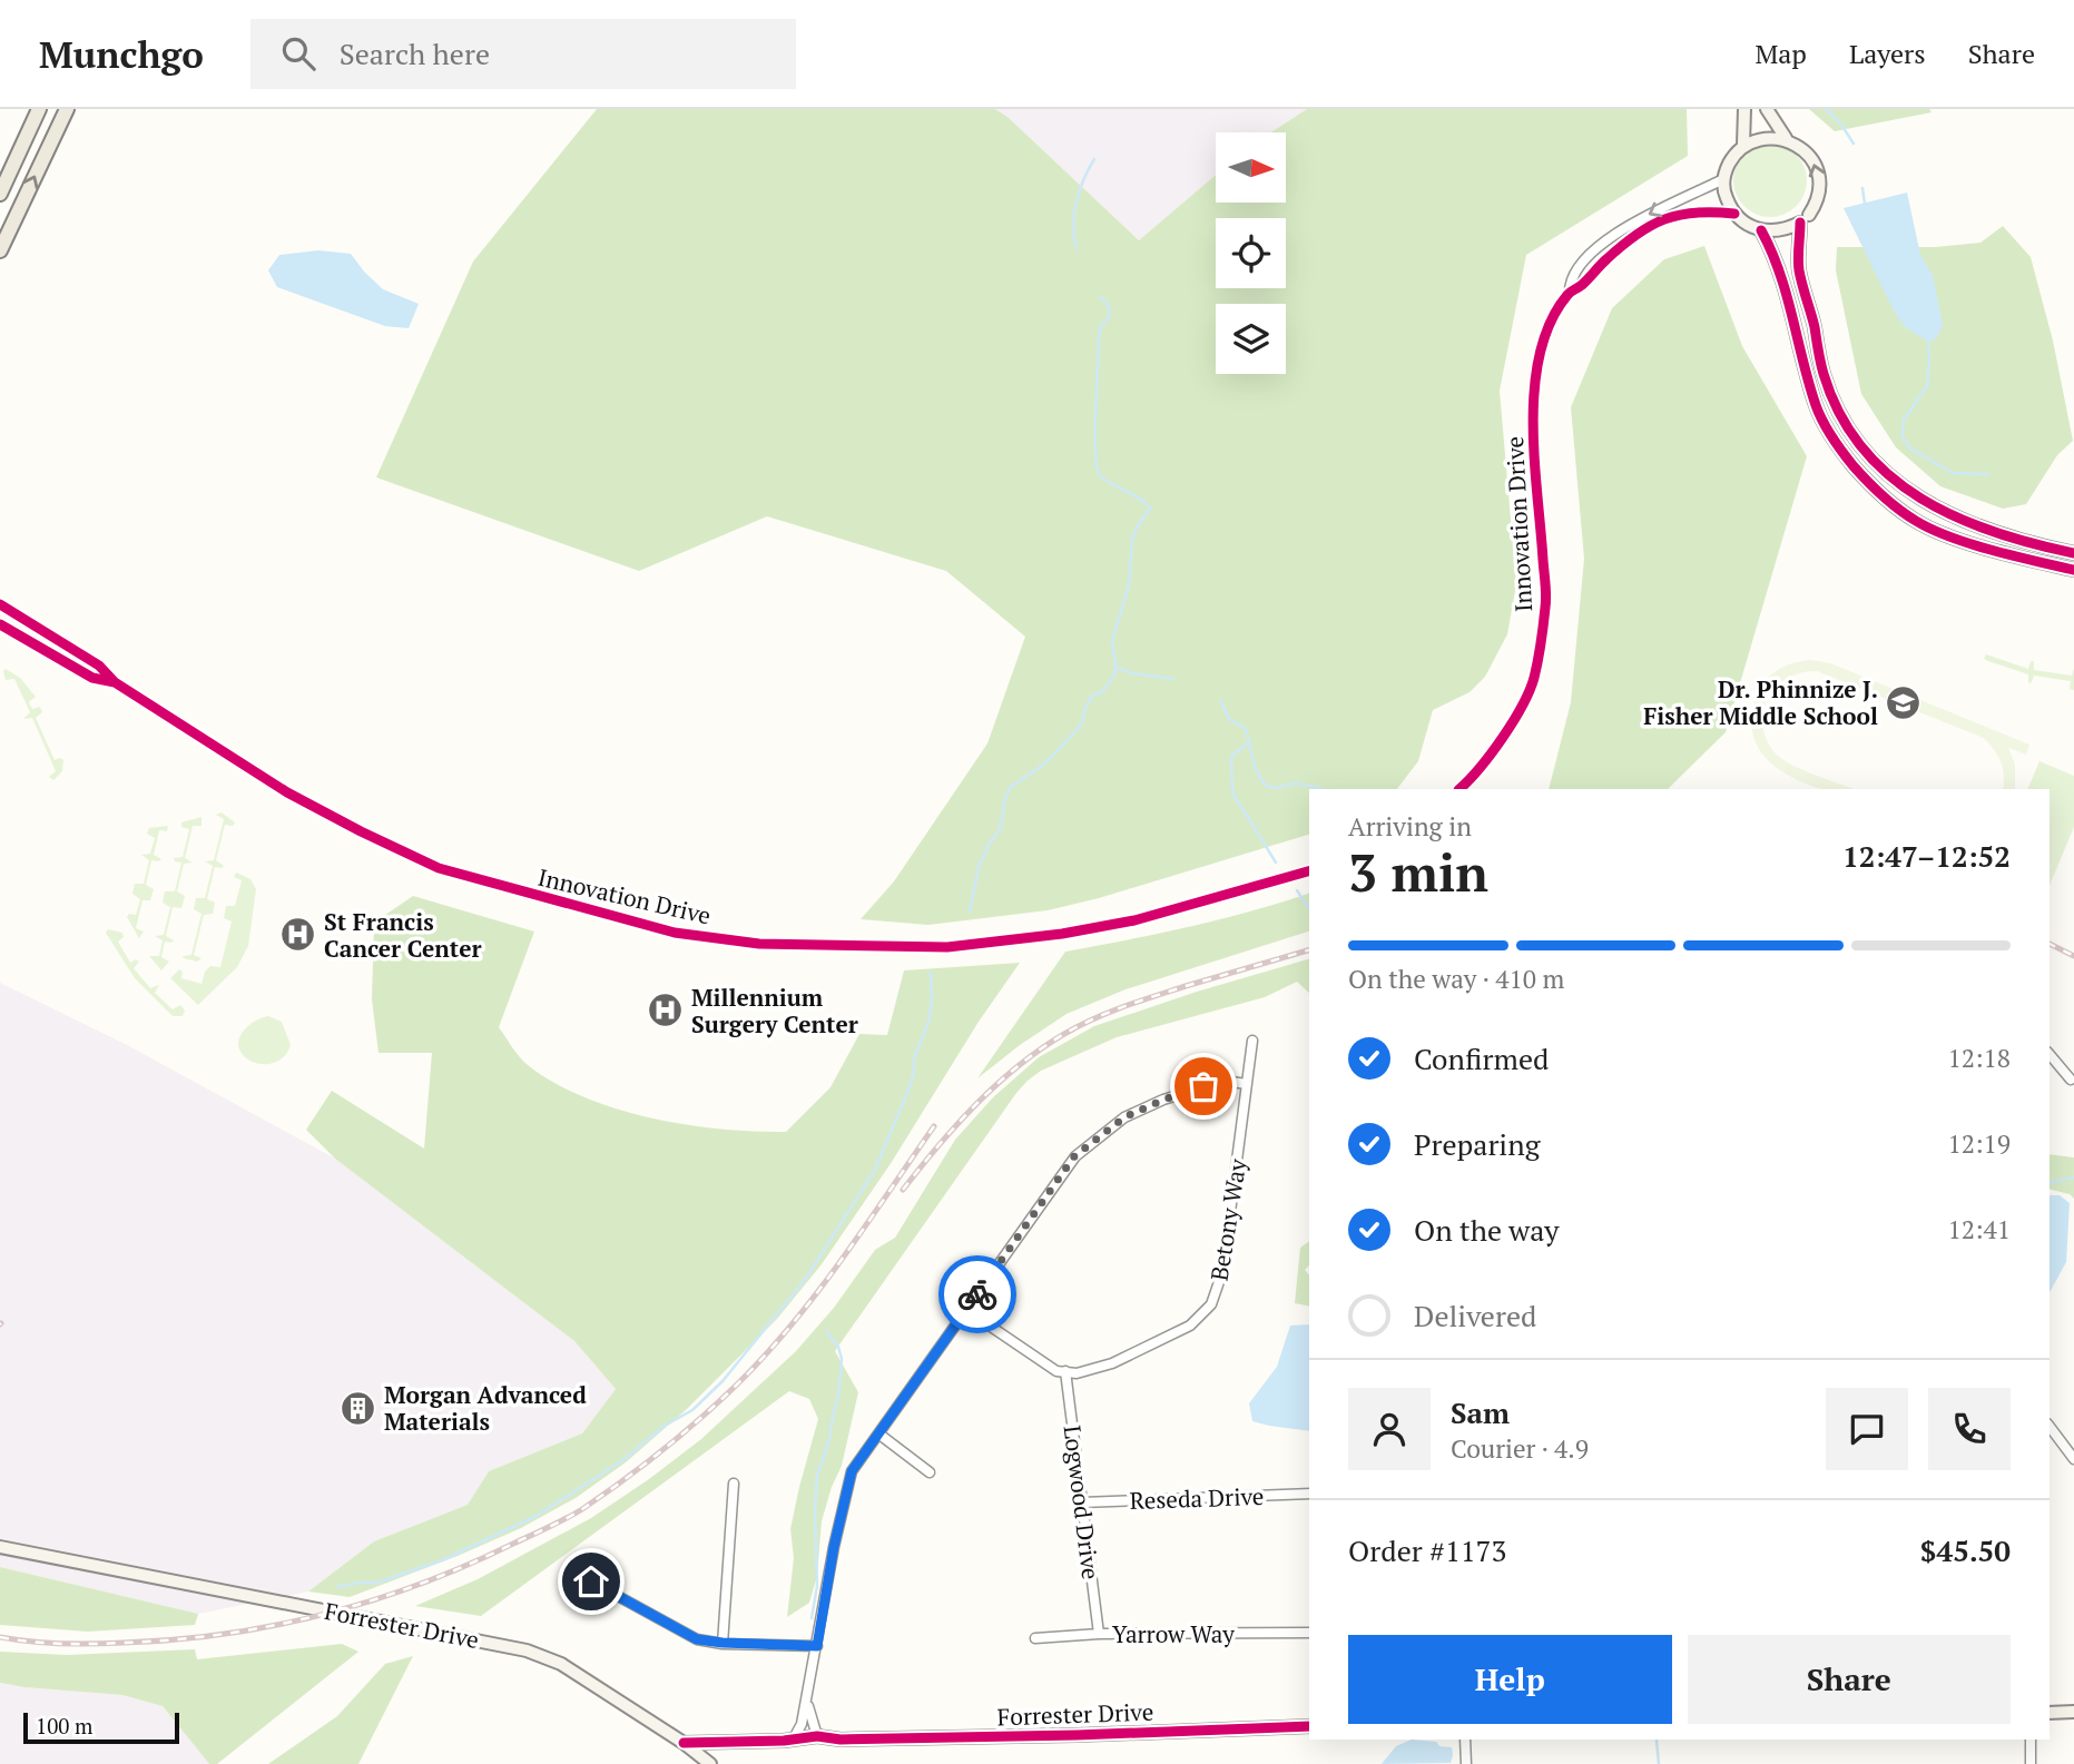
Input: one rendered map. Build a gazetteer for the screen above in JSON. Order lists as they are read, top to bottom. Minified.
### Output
{"streets":{"street":["Innovation Drive","Betony Way","Reseda Drive","Logwood Drive","Forrester Drive","Yarrow Way"]},"crossings":[["Betony Way","Logwood Drive"],["Reseda Drive","Logwood Drive"],["Logwood Drive","Yarrow Way"]],"places":{"school or university":["Dr. Phinnize J. Fisher Middle School"],"hospital":["St Francis Cancer Center","Millennium Surgery Center"],"building":["Morgan Advanced Materials"]},"scale_bar":"100 m","north":"right","page":{"header":"Munchgo","search":"Search here","nav":["Map","Layers","Share"],"heading":["3 min","Arriving in","12:47–12:52"],"panel":["Sam","Courier · 4.9","Order #1173","$45.50"],"bar":"On the way · 410 m","list":[["Confirmed","12:18"],["Preparing","12:19"],["On the way","12:41"],"Delivered"],"buttons":["Help","Share"],"scale":"100 m"}}
